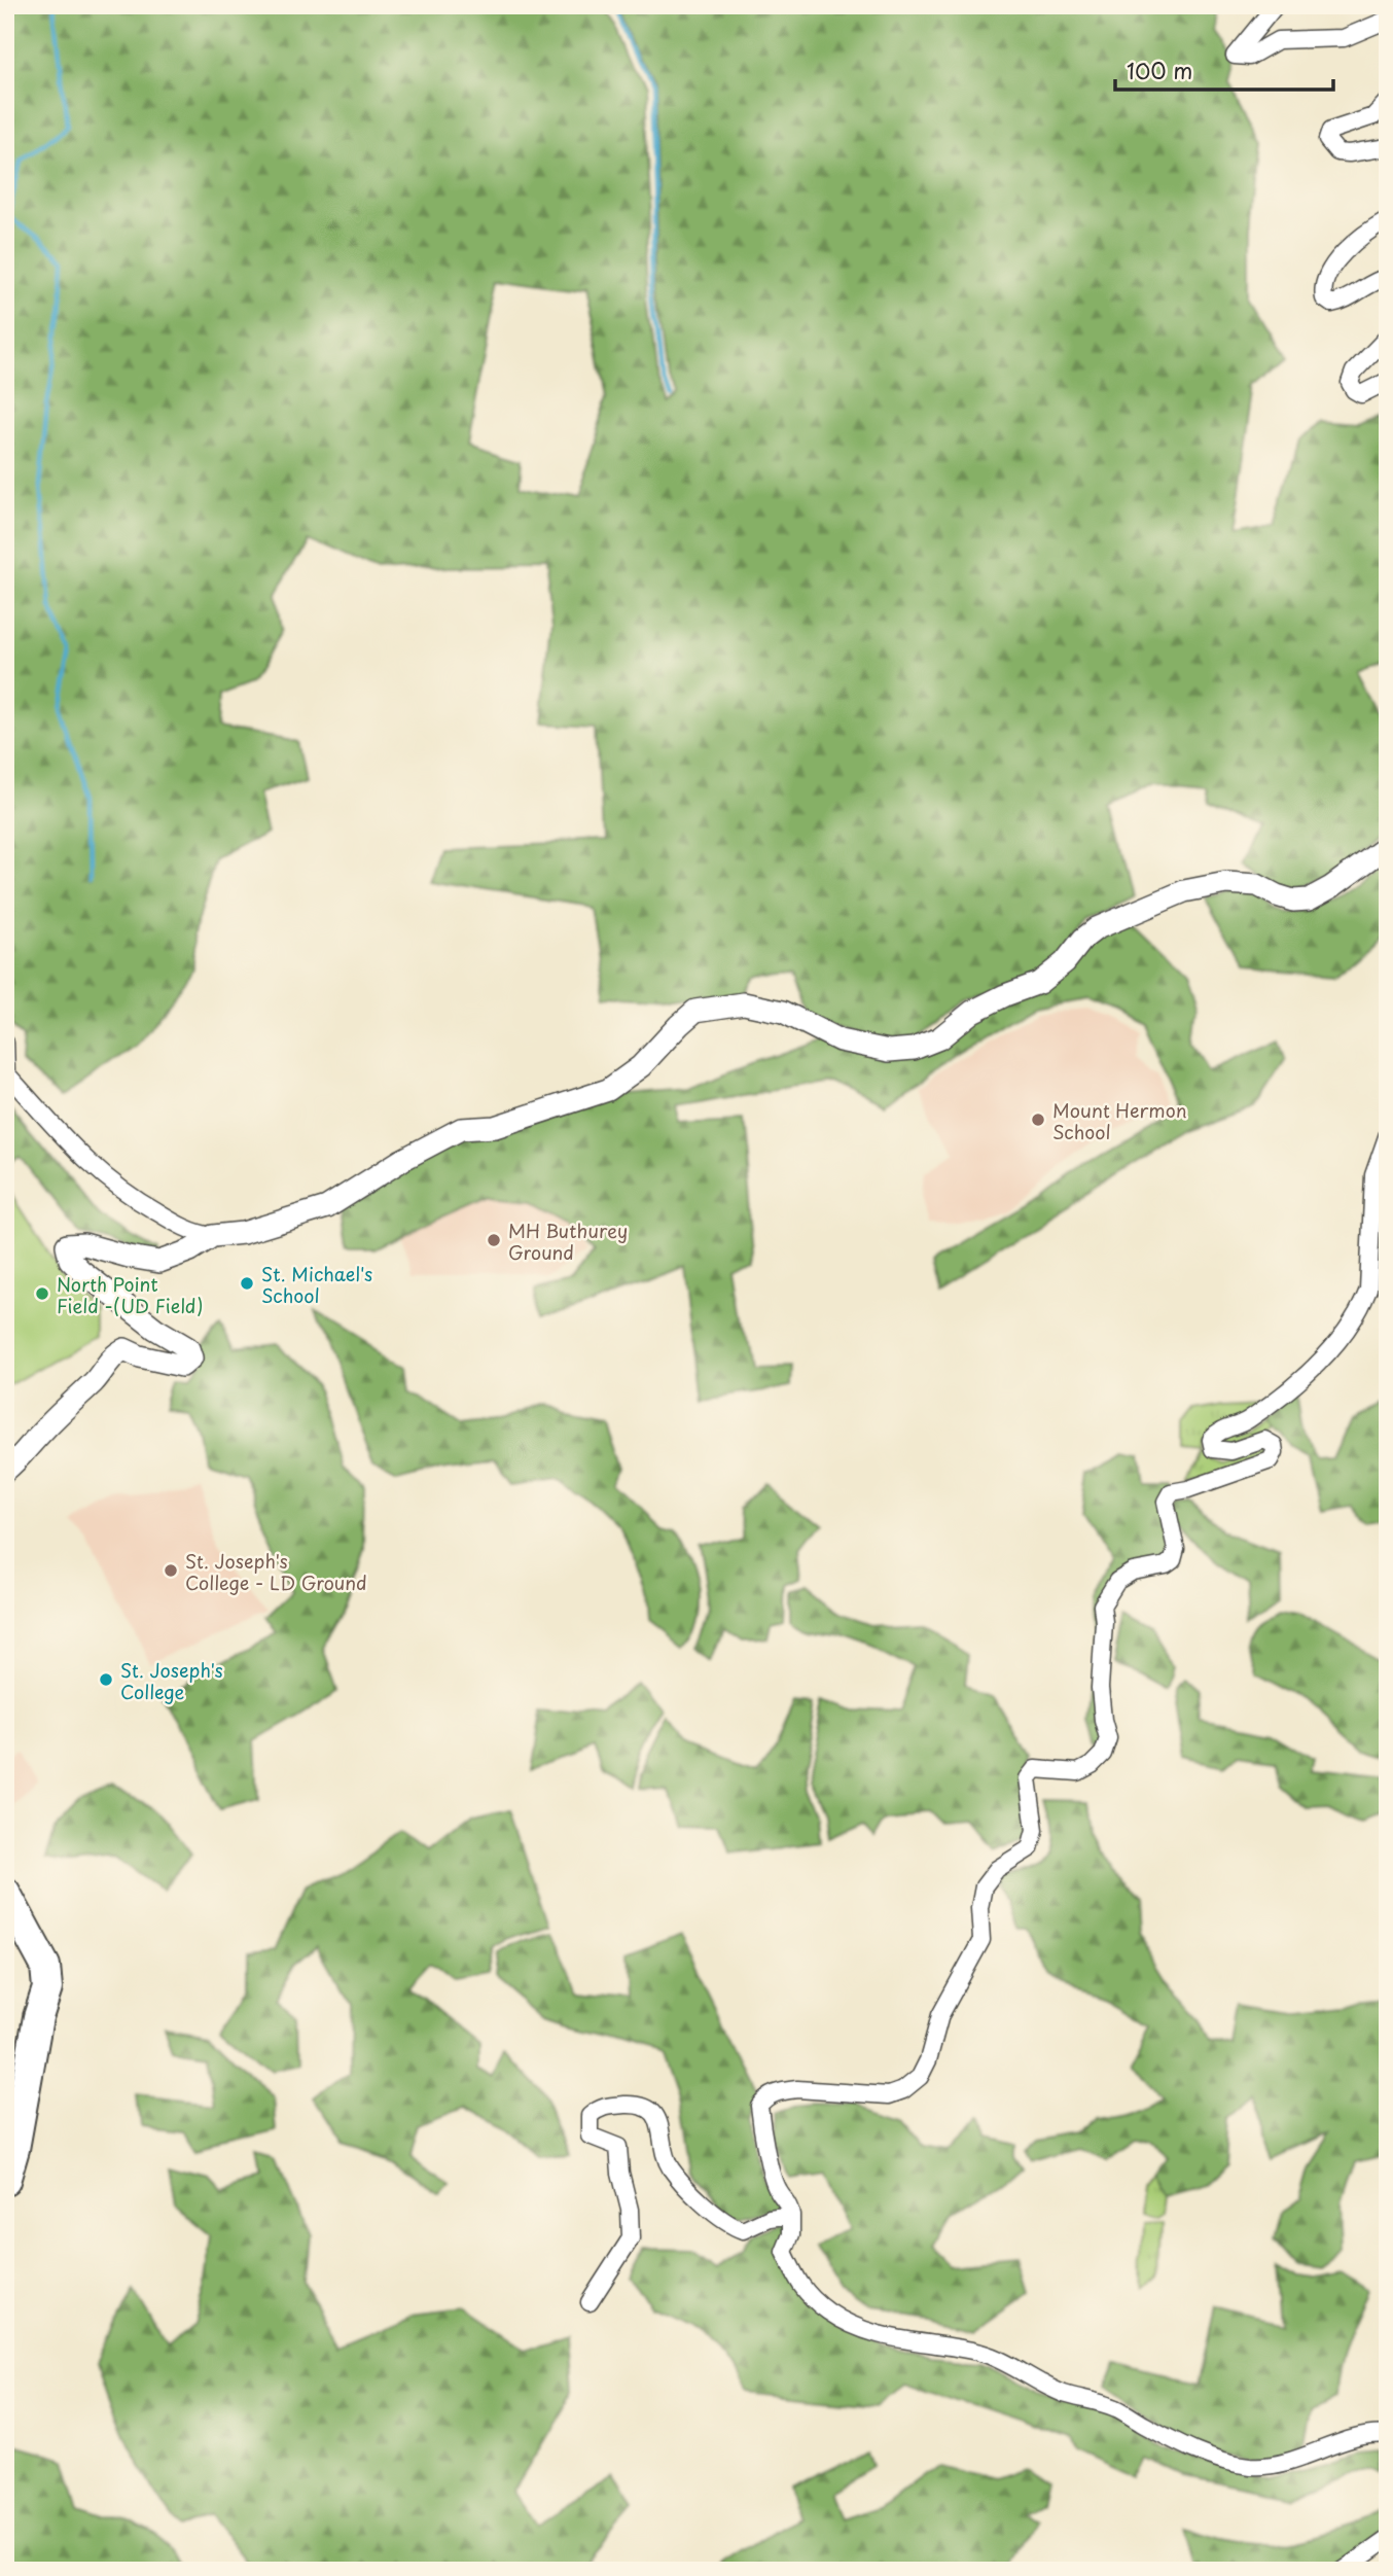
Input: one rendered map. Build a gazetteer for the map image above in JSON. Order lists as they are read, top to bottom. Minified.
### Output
{"places":["Mount Hermon School","MH Buthurey Ground","St. Michael's School","North Point Field -(UD Field)","St. Joseph's College - LD Ground","St. Joseph's College"],"scale_bar":"100 m"}
